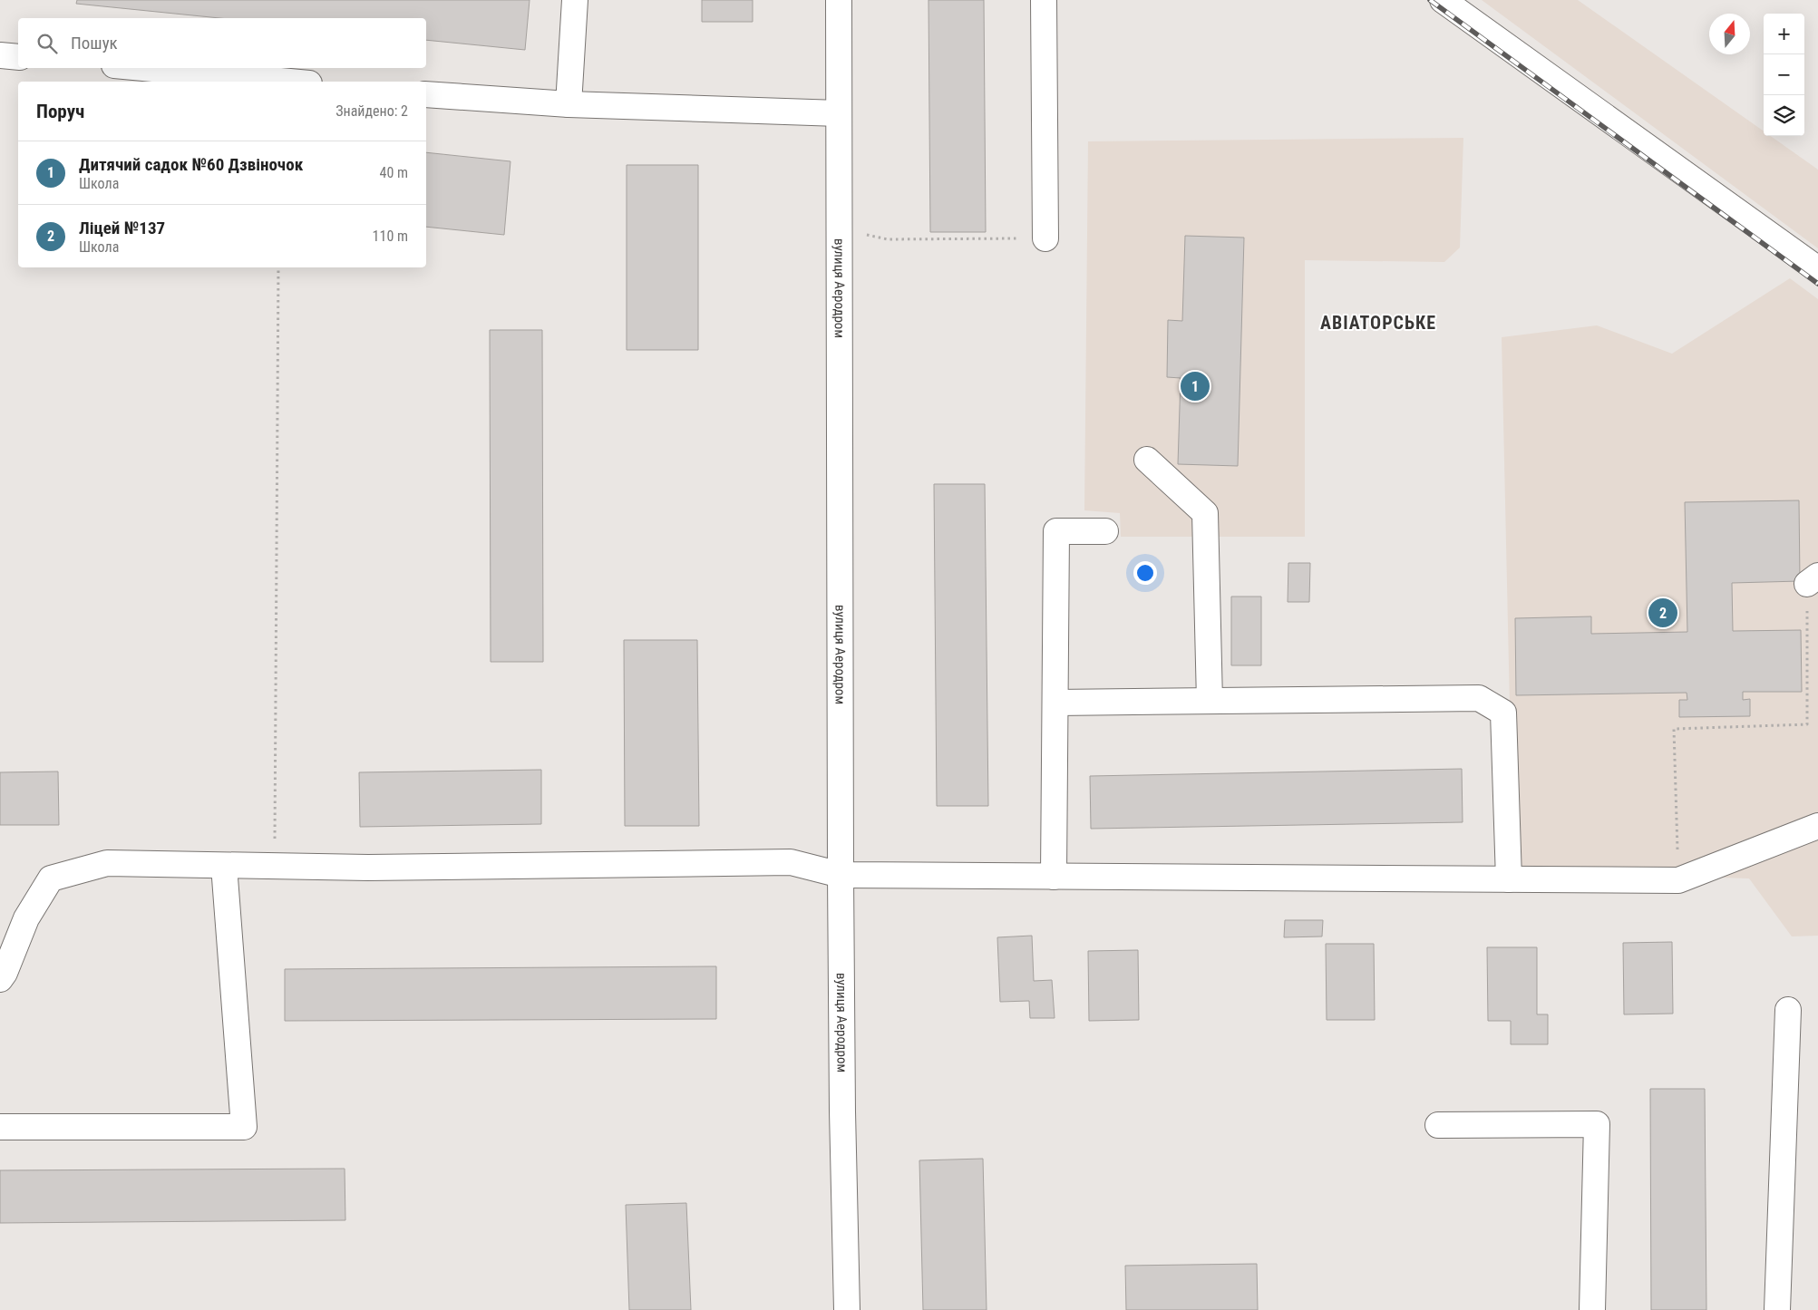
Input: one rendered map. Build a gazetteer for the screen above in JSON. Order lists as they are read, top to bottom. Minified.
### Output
{"streets":{"street":["вулиця Аеродром"]},"districts":["АВІАТОРСЬКЕ"],"north":"top","page":{"map_buttons":["+","−"],"search":"Пошук","heading":["Поруч","Знайдено: 2"],"list":[{"mark":"1","name":"Дитячий садок №60 Дзвіночок","note":"Школа","value":"40 m"},{"mark":"2","name":"Ліцей №137","note":"Школа","value":"110 m"}],"pins":["1","2"]}}
